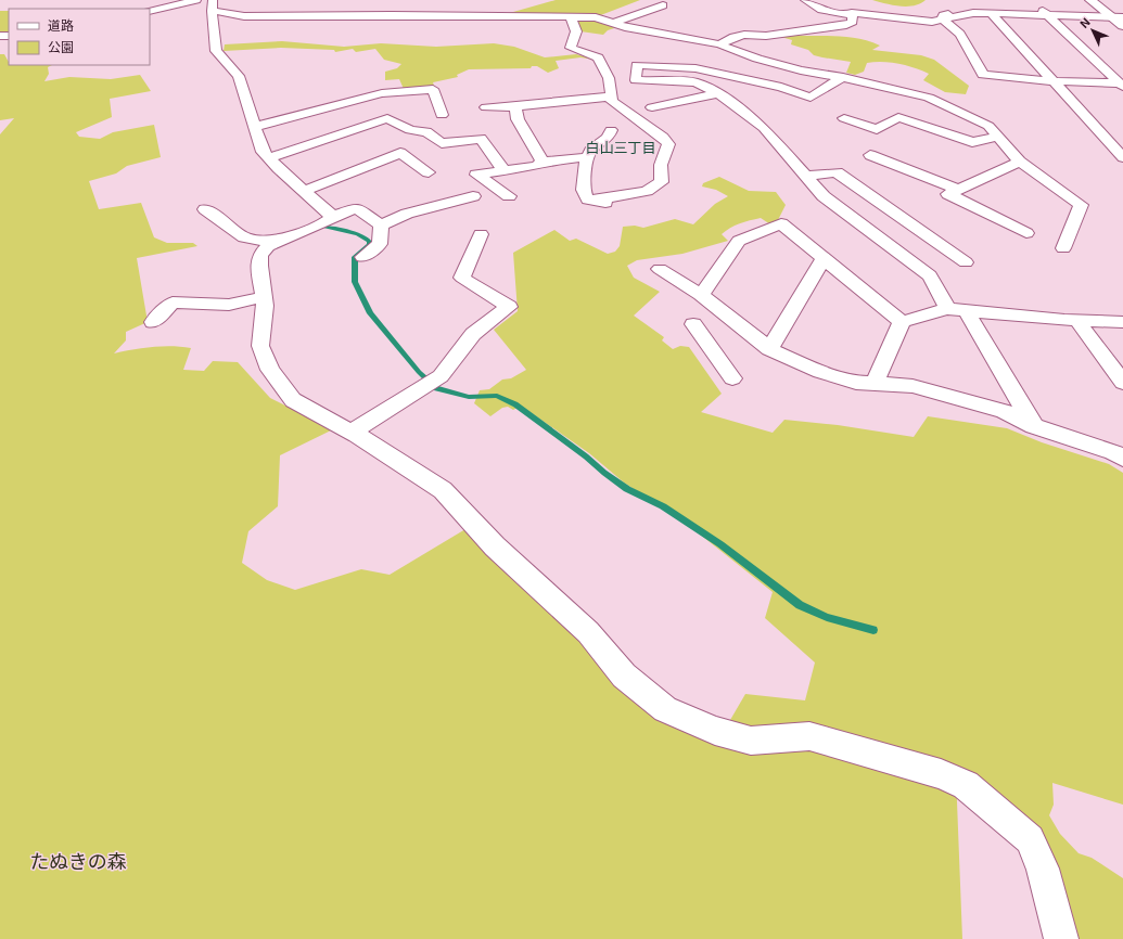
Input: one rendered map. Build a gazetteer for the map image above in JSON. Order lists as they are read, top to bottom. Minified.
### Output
{"districts":["白山三丁目"],"parks":["たぬきの森"],"legend":["道路","公園"],"north":"top left"}
